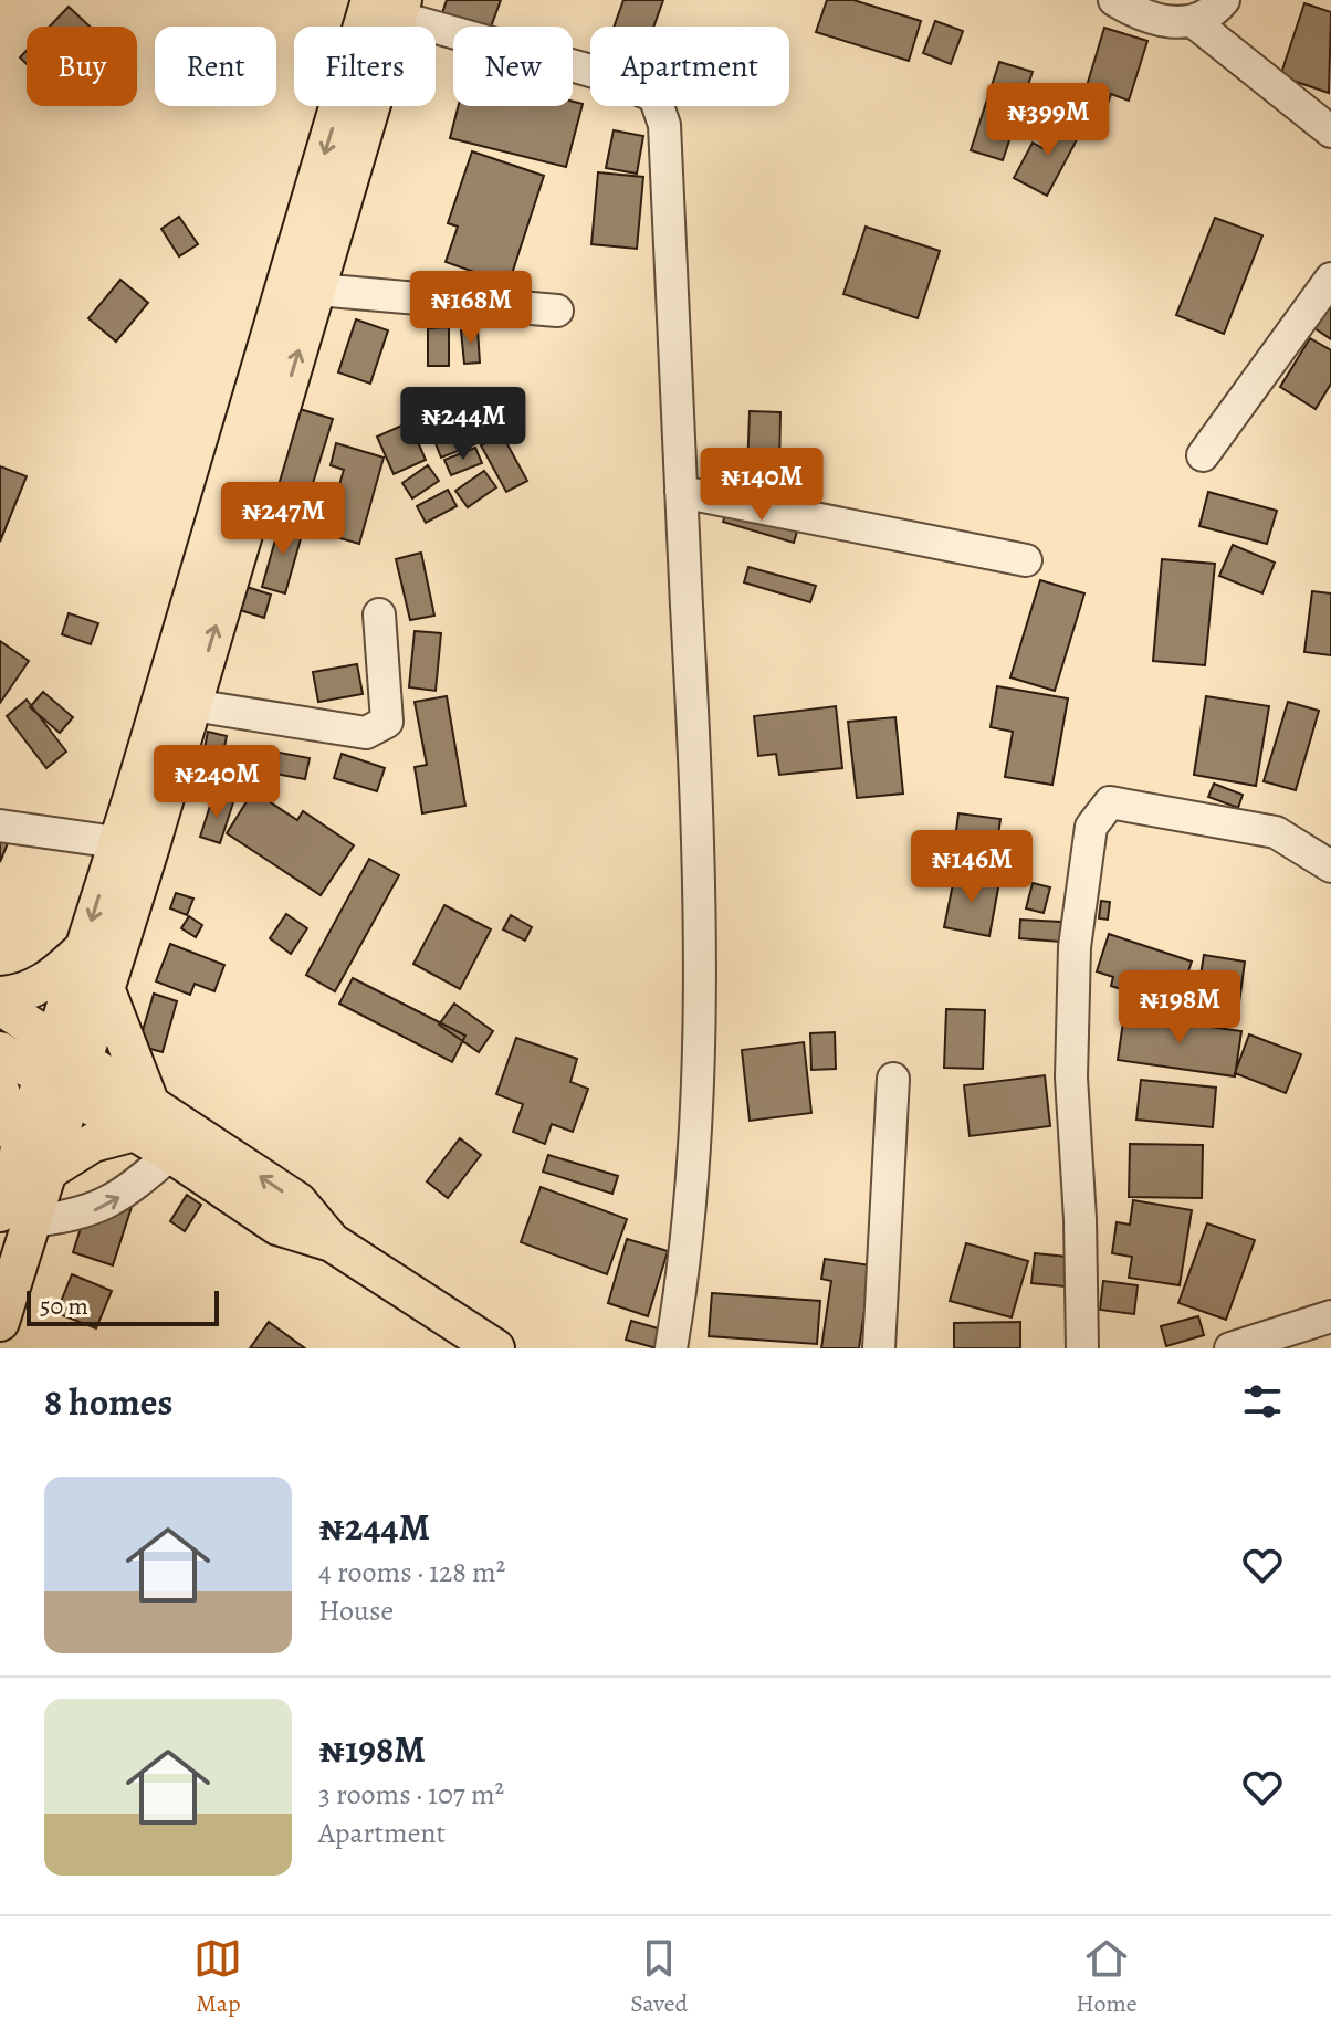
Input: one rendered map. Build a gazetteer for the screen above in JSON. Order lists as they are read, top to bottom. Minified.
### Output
{"scale_bar":"50 m","page":{"chip":["Buy","Rent","Filters","New","Apartment"],"price":["₦399M","₦168M","₦244M","₦140M","₦247M","₦240M","₦146M","₦198M"],"scale":"50 m","heading":"8 homes","list":[{"name":"₦244M","note":"4 rooms · 128 m² · House"},{"name":"₦198M","note":"3 rooms · 107 m² · Apartment"}],"tabs":["Map","Saved","Home"]}}
